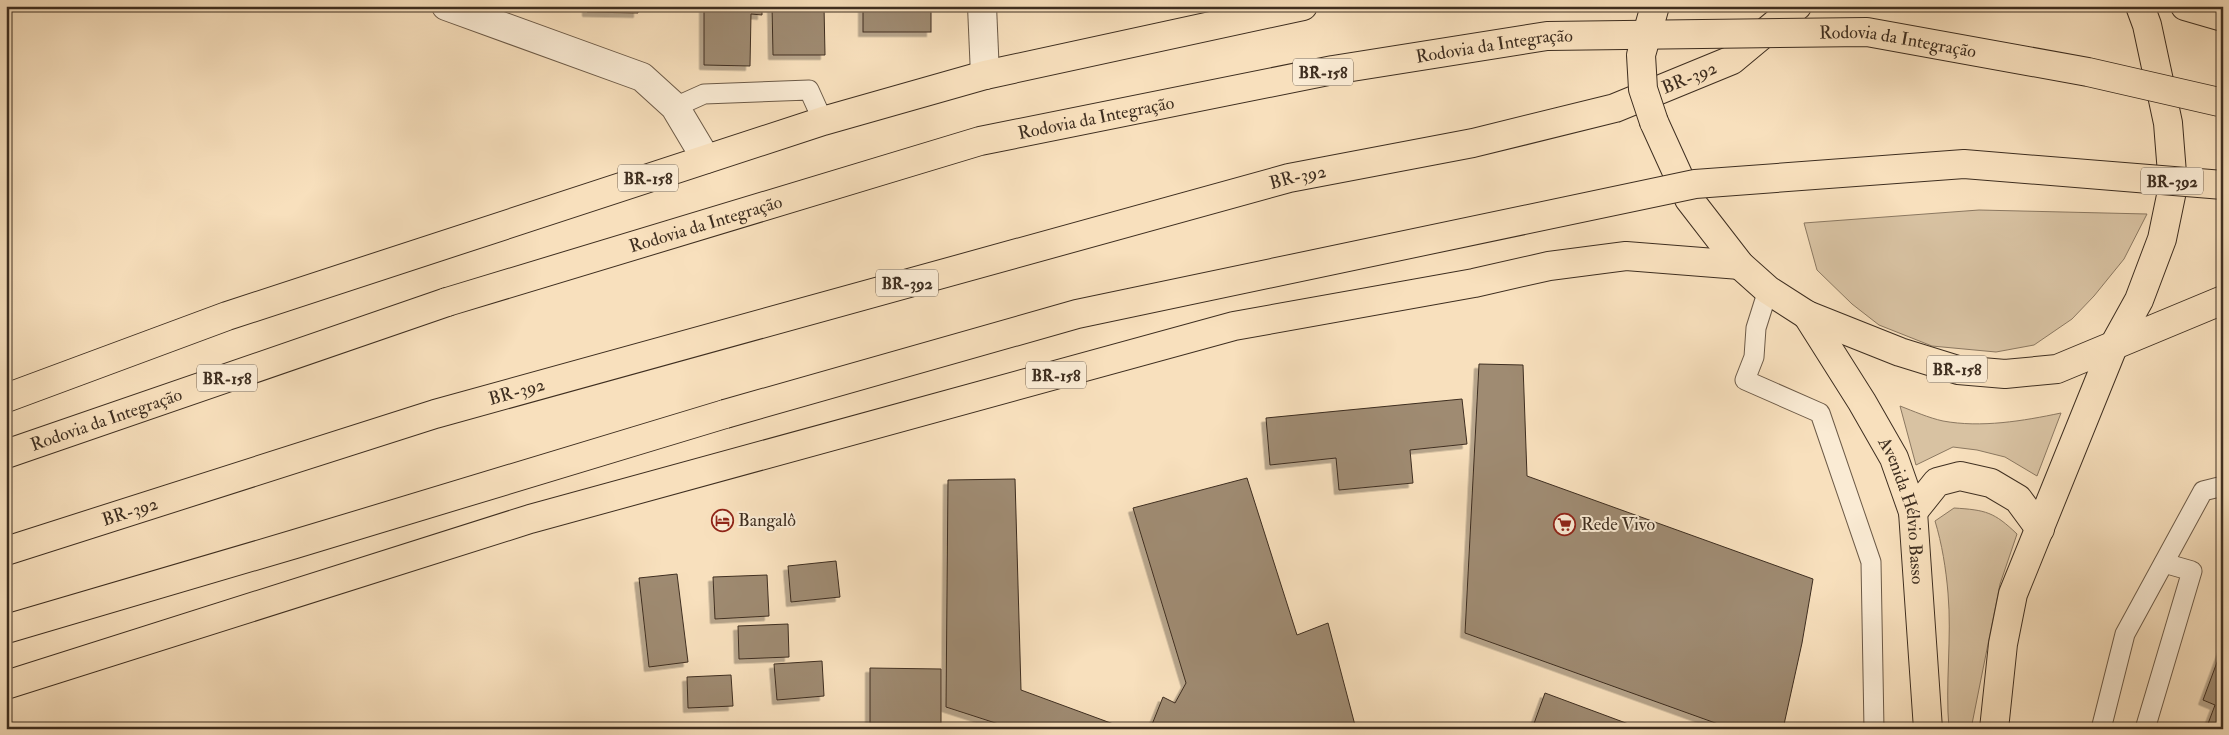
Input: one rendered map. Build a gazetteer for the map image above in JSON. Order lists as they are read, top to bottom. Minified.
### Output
{"streets":{"main road":["Rodovia da Integração","BR-158","BR-392","Avenida Hélvio Basso"]},"crossings":[["BR-158","BR-392"],["BR-158","Avenida Hélvio Basso"]],"places":{"hotel":["Bangalô"],"supermarket":["Rede Vivo"]}}
